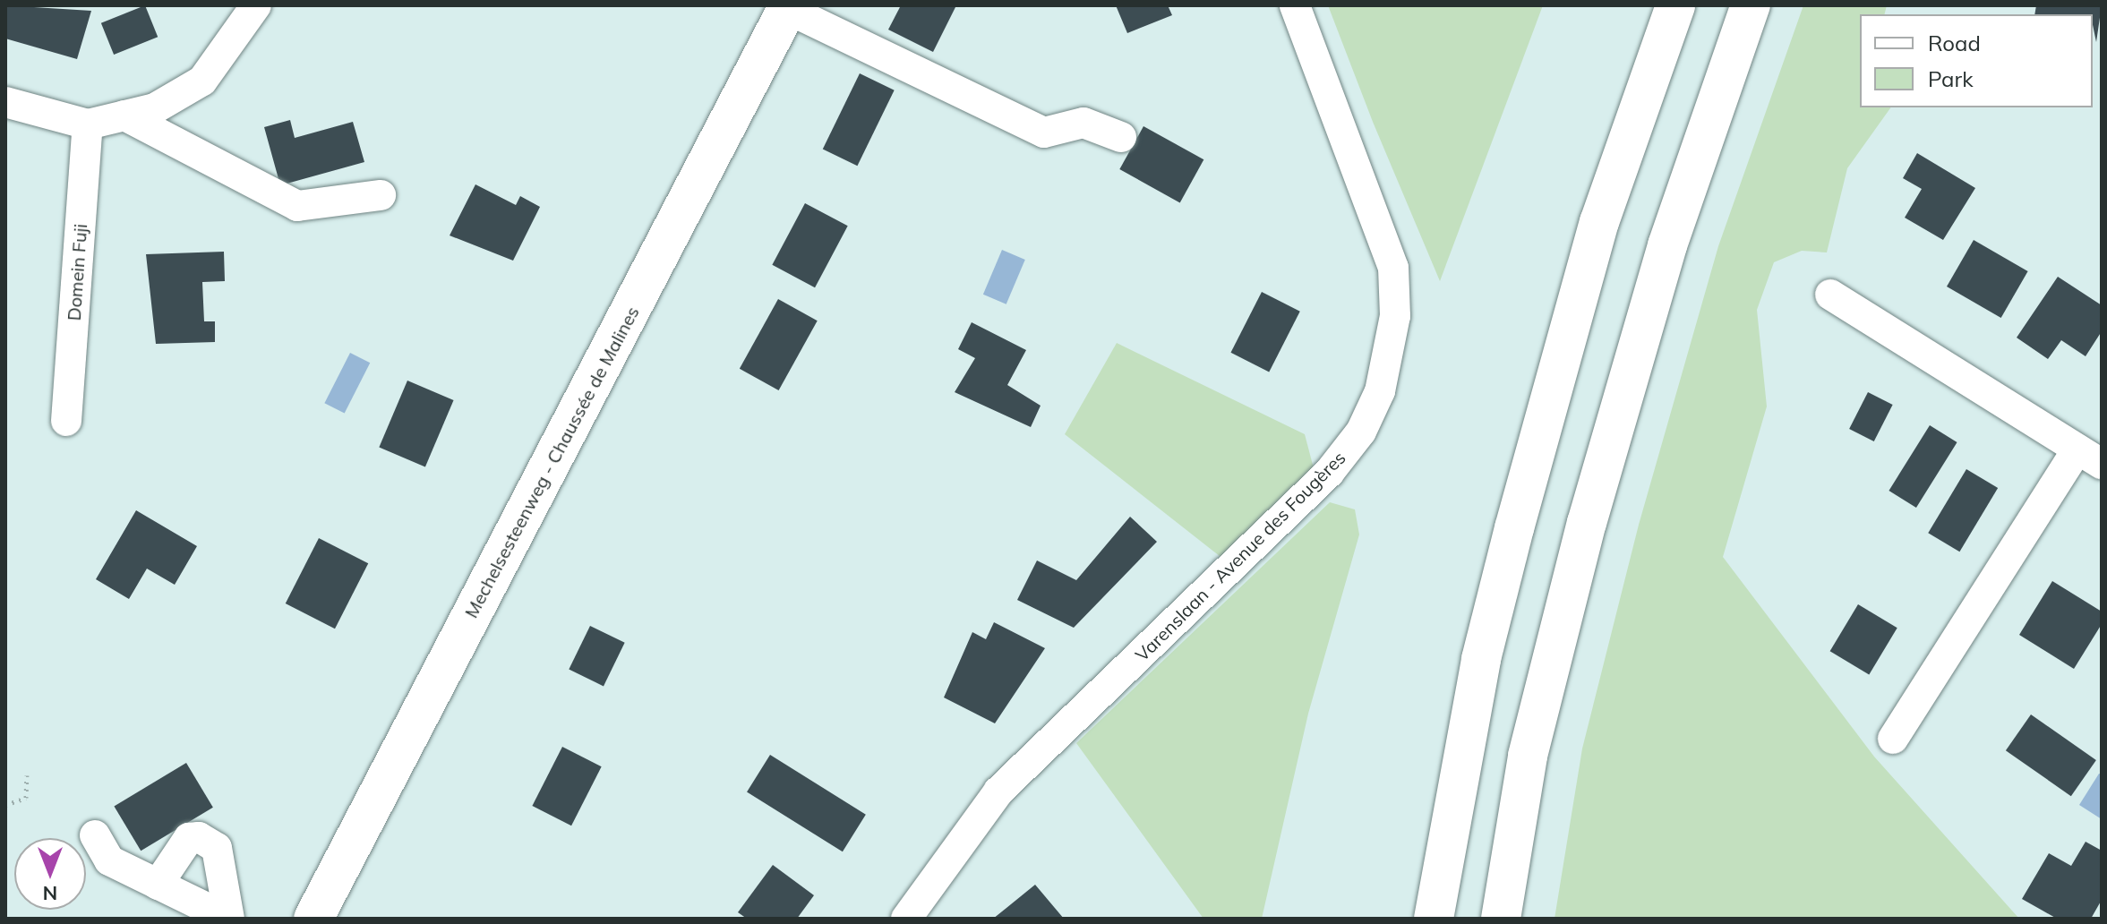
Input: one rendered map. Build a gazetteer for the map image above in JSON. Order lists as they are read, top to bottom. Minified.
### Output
{"streets":{"main road":["Mechelsesteenweg - Chaussée de Malines"],"street":["Domein Fuji","Varenslaan - Avenue des Fougères"]},"legend":["Road","Park"],"north":"bottom"}
